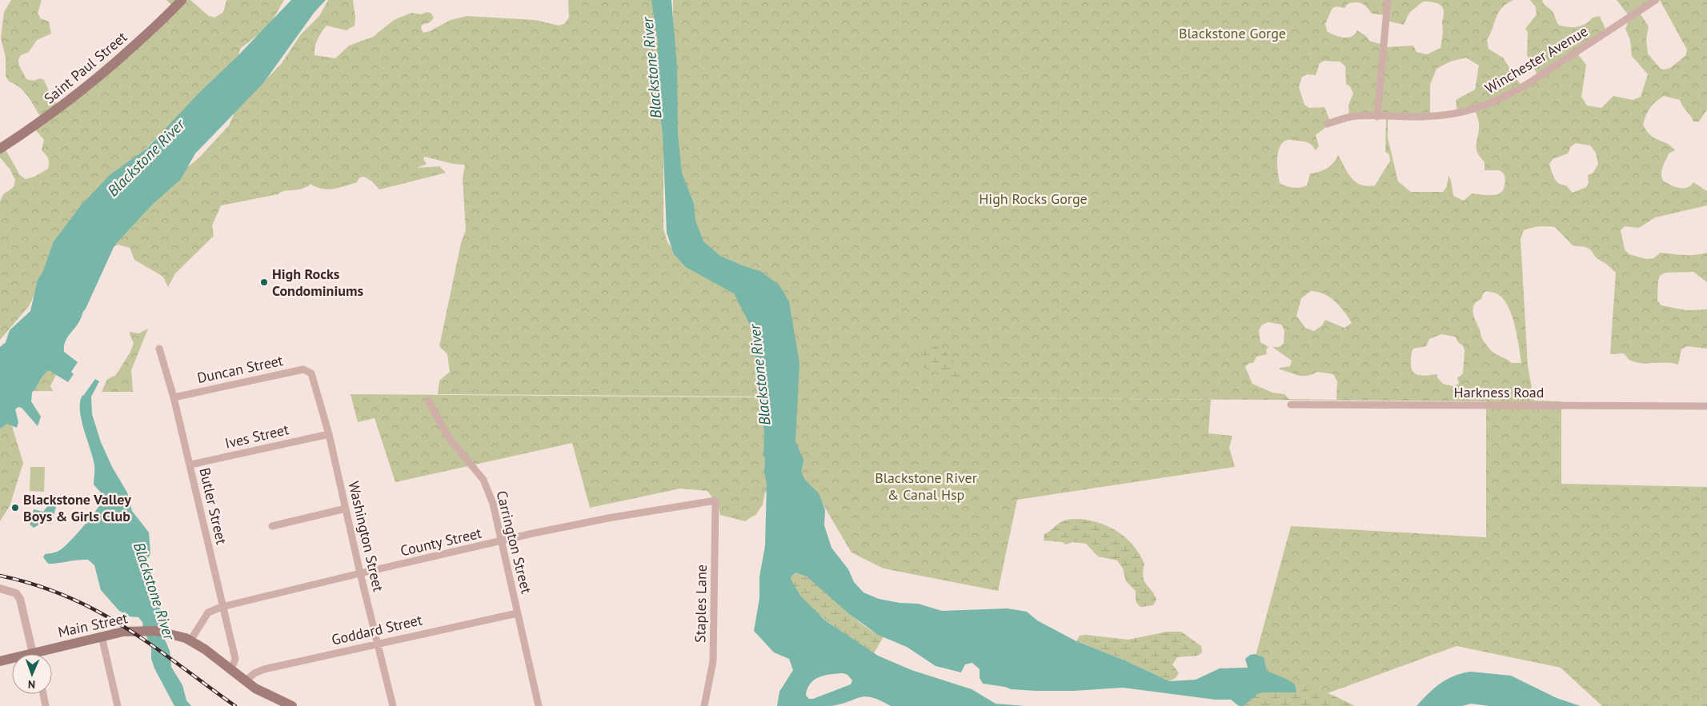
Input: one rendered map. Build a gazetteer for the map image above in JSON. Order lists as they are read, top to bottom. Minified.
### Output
{"streets":{"main road":["Saint Paul Street","Main Street"],"street":["Winchester Avenue","Duncan Street","Harkness Road","Ives Street","Butler Street","Washington Street","County Street","Carrington Street","Staples Lane","Goddard Street"]},"crossings":[["Duncan Street","Butler Street"],["Duncan Street","Washington Street"],["Ives Street","Butler Street"],["Ives Street","Washington Street"],["Butler Street","County Street"],["Butler Street","Main Street"],["Washington Street","County Street"],["Washington Street","Goddard Street"],["County Street","Carrington Street"],["County Street","Staples Lane"],["County Street","Main Street"],["Carrington Street","Goddard Street"],["Main Street","Goddard Street"]],"water":["Blackstone River"],"parks":["Blackstone Gorge","High Rocks Gorge","Blackstone River & Canal Hsp"],"places":["High Rocks Condominiums","Blackstone Valley Boys & Girls Club"],"north":"bottom"}
